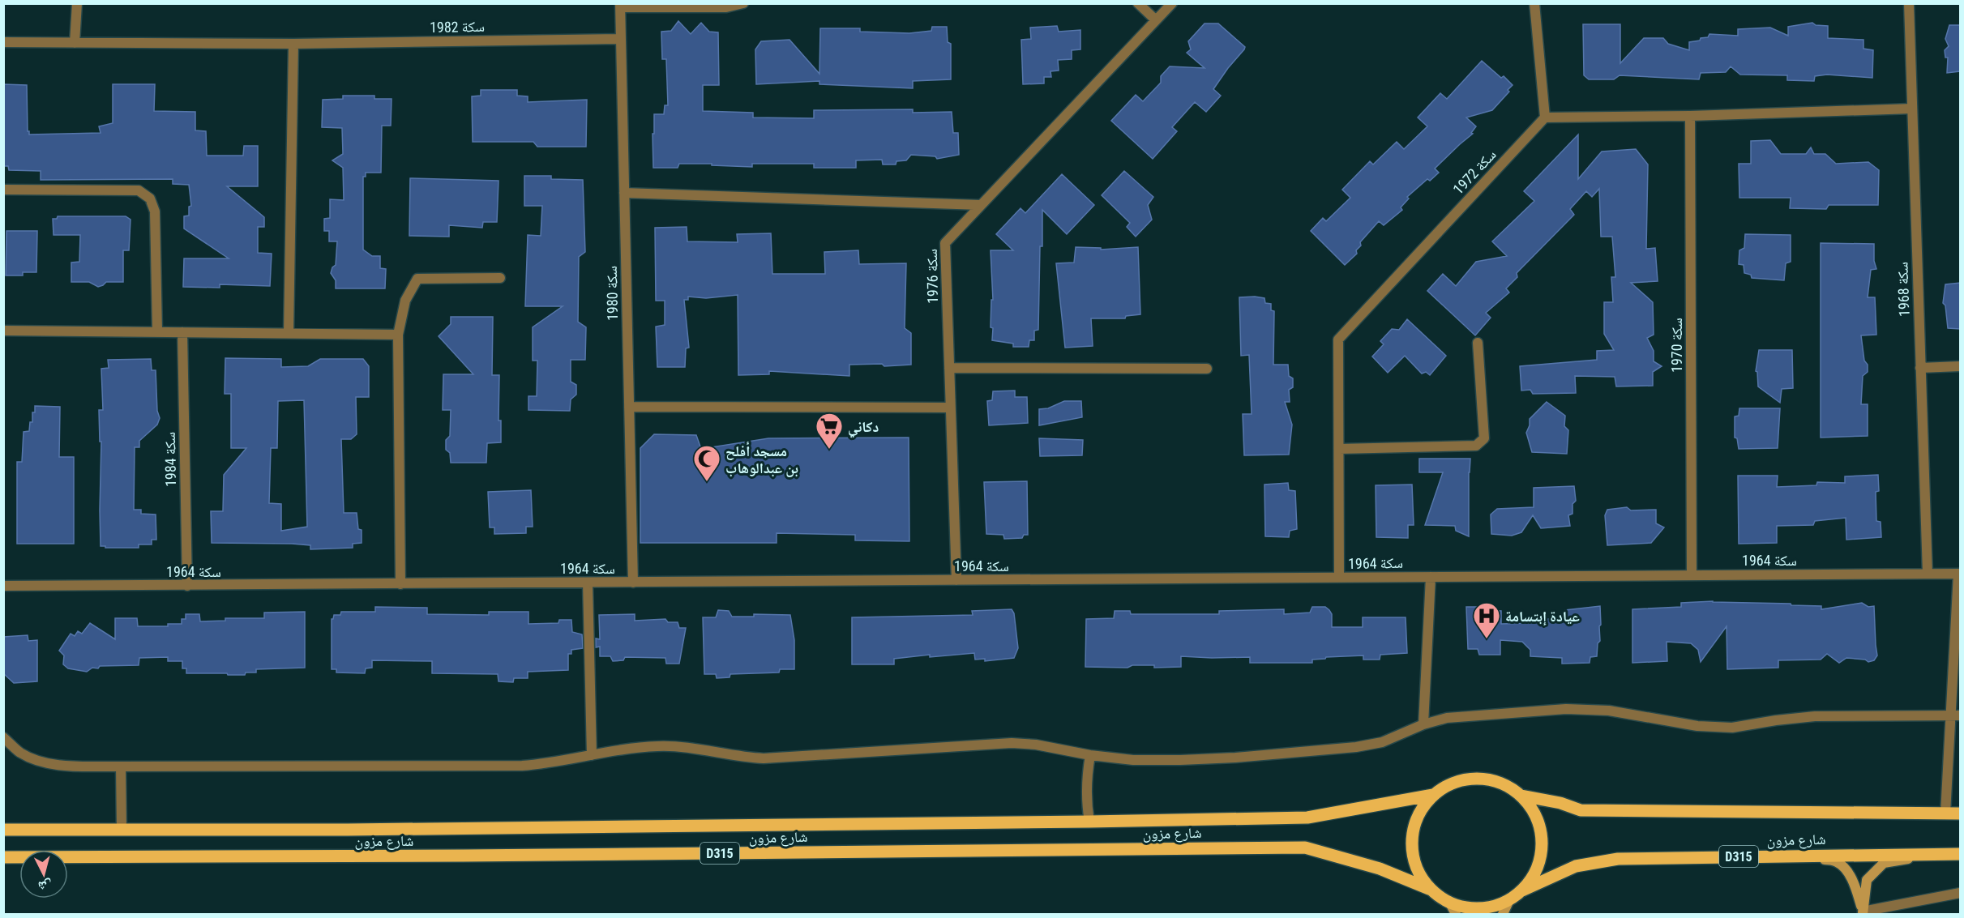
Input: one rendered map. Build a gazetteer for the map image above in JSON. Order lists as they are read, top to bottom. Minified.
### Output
{"streets":{"main road":["شارع مزون","D315"],"street":["سكة 1982","سكة 1972","سكة 1976","سكة 1968","سكة 1980","سكة 1970","سكة 1984","سكة 1964"]},"crossings":[["سكة 1982","سكة 1980"],["سكة 1972","سكة 1964"],["سكة 1976","سكة 1964"],["سكة 1968","سكة 1964"],["سكة 1980","سكة 1964"],["سكة 1970","سكة 1964"],["سكة 1984","سكة 1964"],["شارع مزون","D315"]],"places":{"supermarket":["دكاني"],"mosque":["مسجد أفلح بن عبدالوهاب"],"hospital":["عيادة إبتسامة"]},"north":"bottom"}
